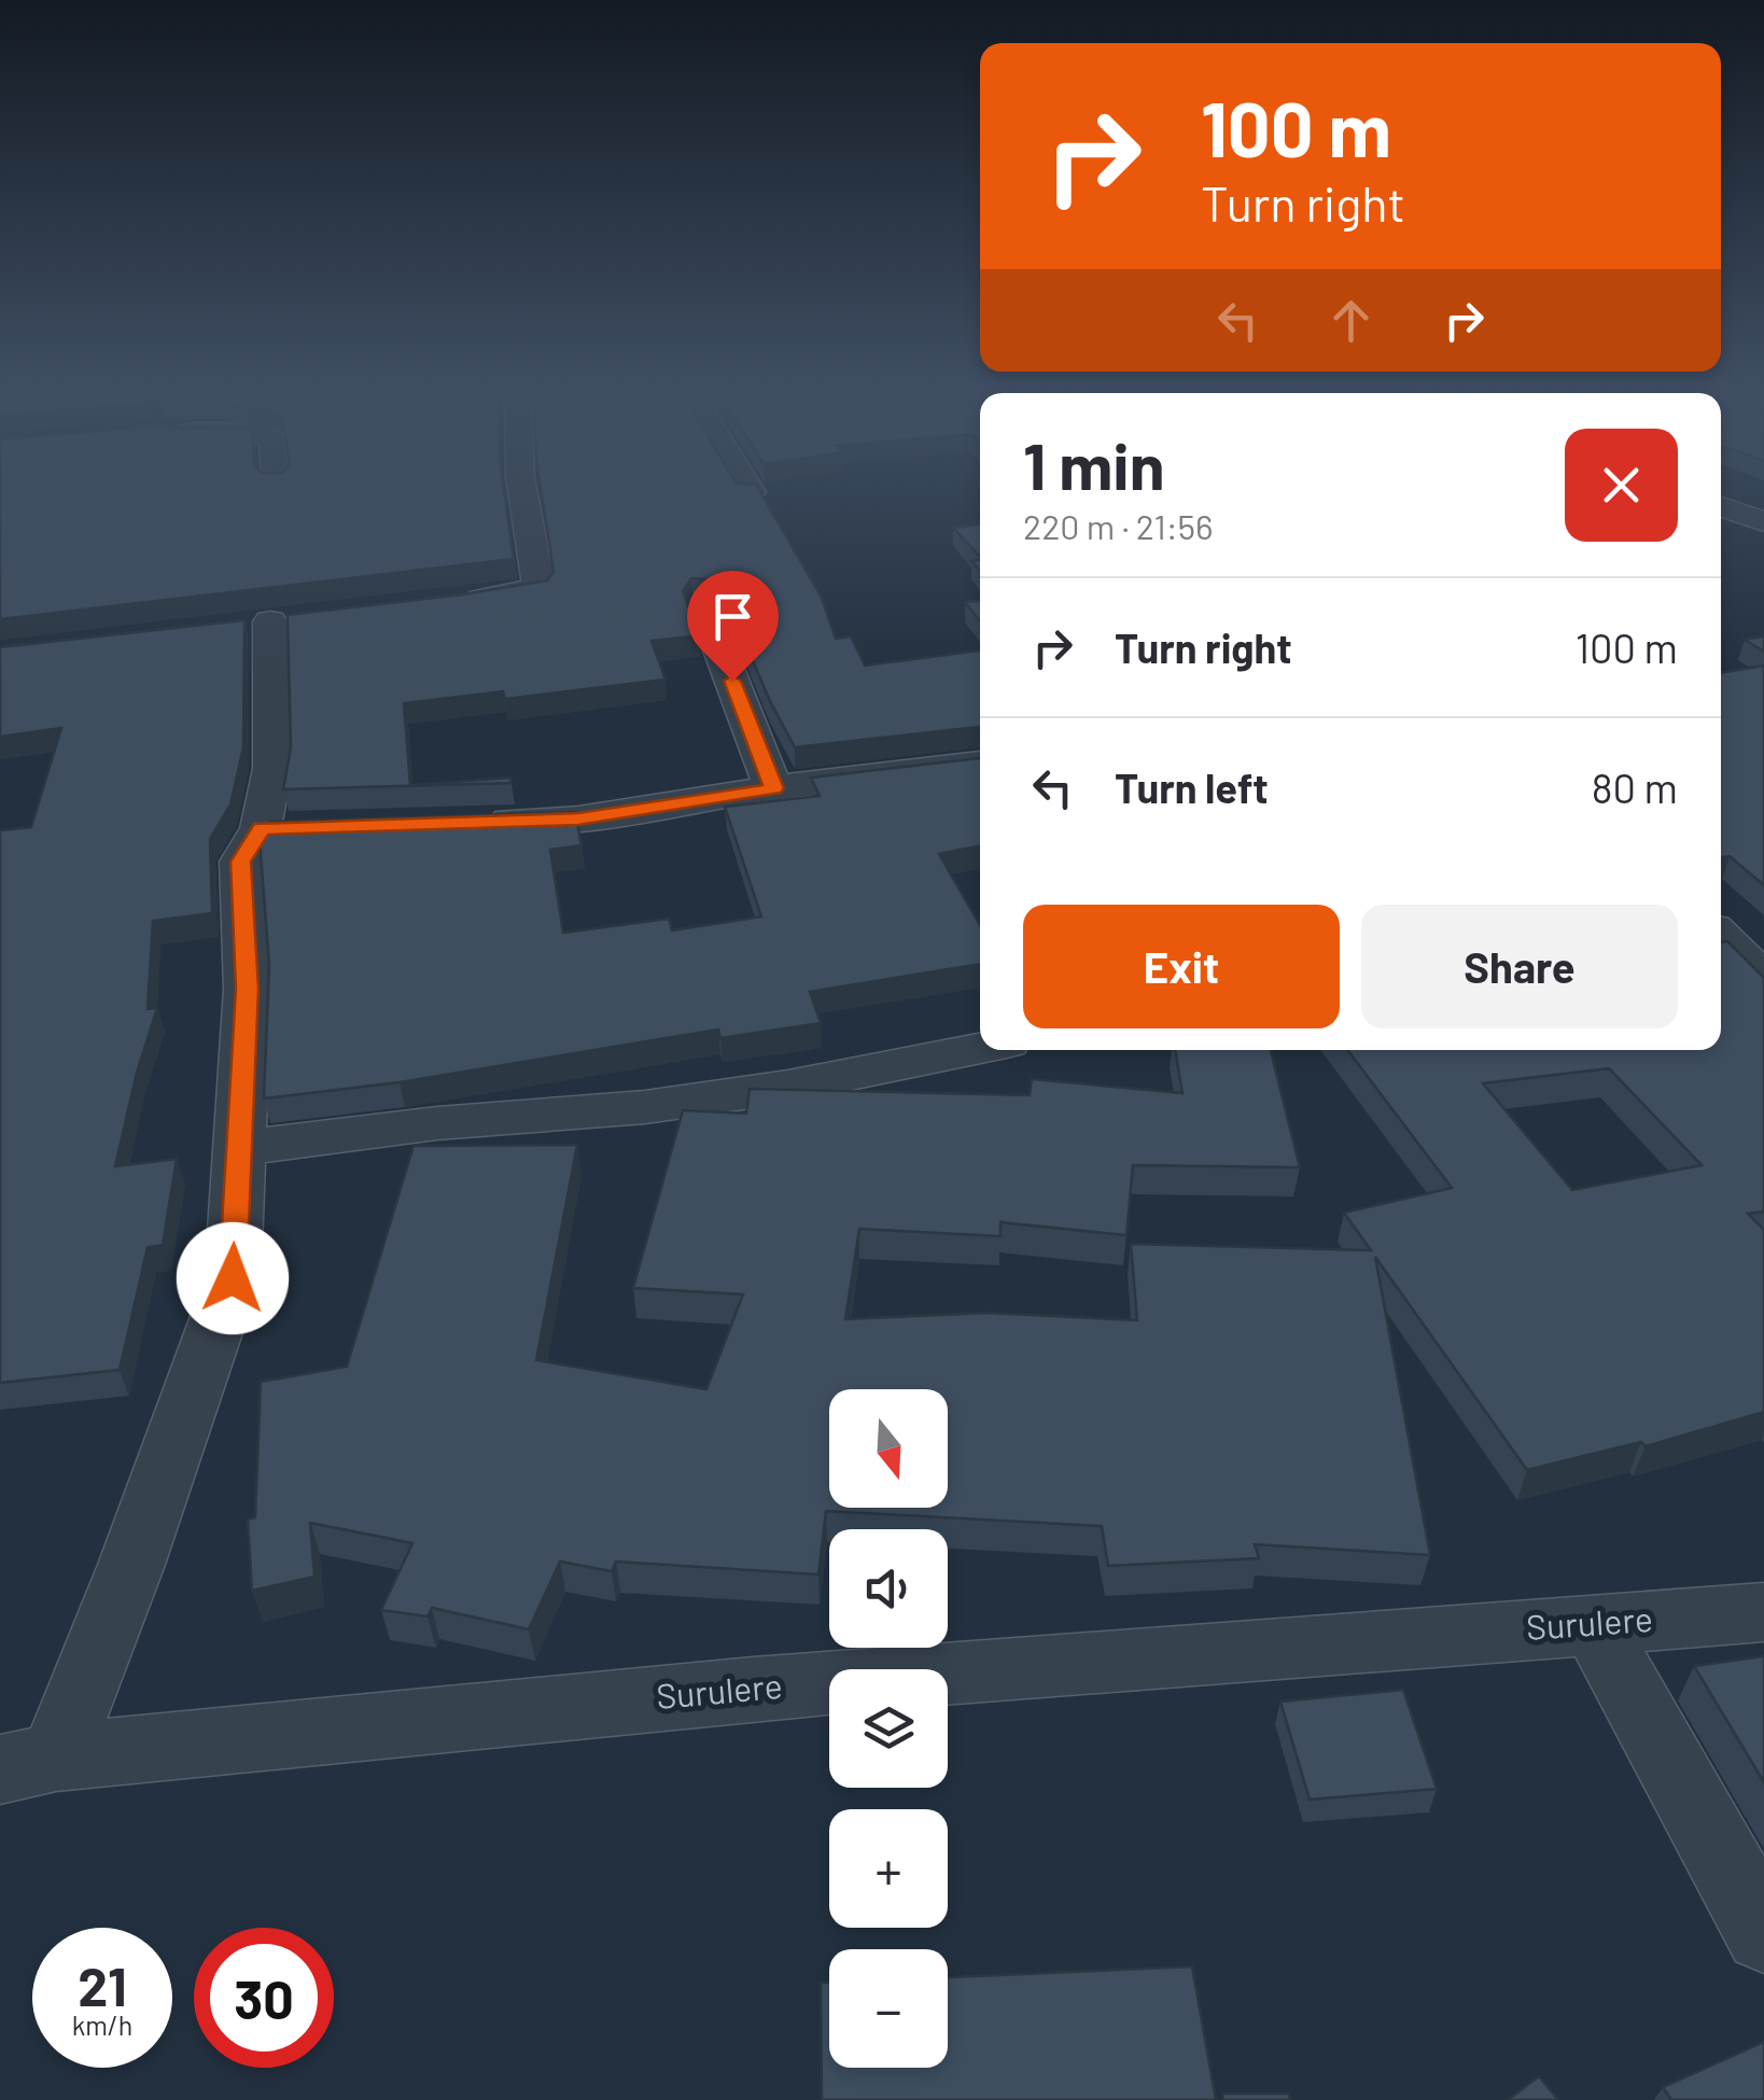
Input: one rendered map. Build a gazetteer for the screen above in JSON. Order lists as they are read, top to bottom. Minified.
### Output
{"streets":{"street":["Surulere"]},"north":"bottom","page":{"turn":["100 m","Turn right"],"heading":["1 min","220 m · 21:56"],"list":[{"name":"Turn right","value":"100 m"},{"name":"Turn left","value":"80 m"}],"buttons":["Exit","Share"],"map_buttons":["+","−"],"speed":"21 km/h","limit":"30"}}
